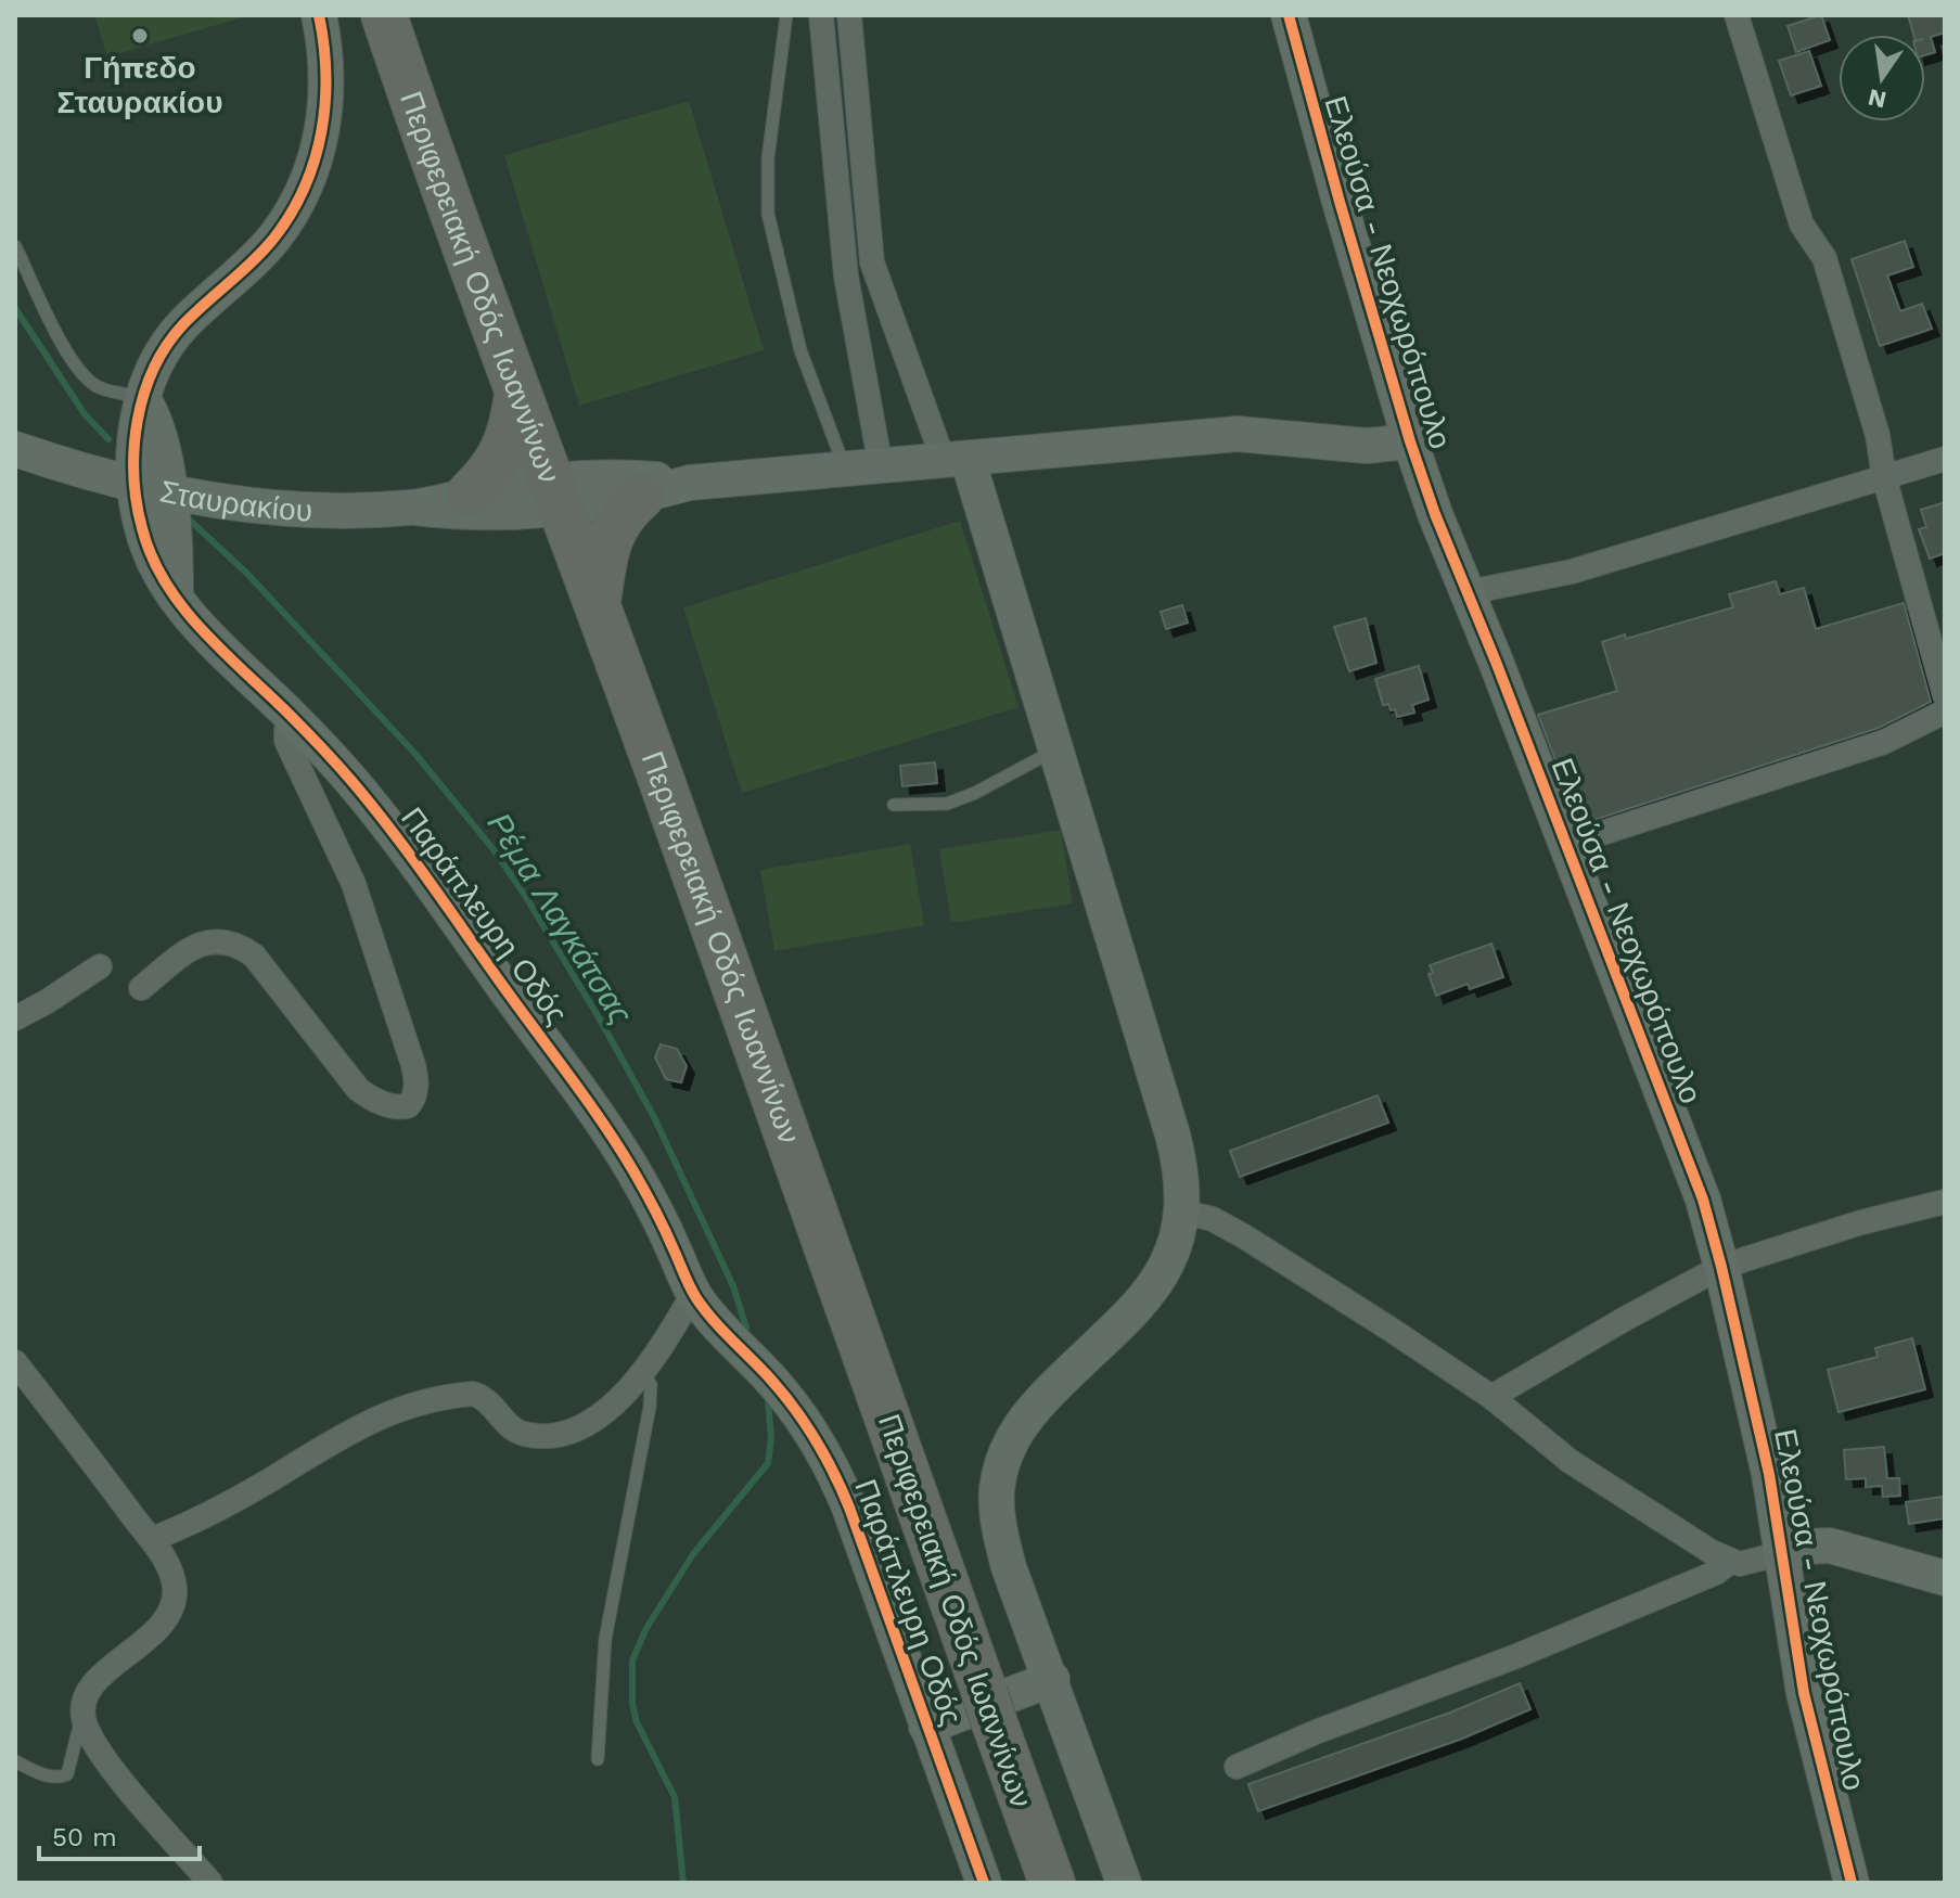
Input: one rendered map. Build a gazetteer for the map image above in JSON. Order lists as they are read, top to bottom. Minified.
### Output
{"streets":{"highway":["Περιφερειακή Οδός Ιωαννίνων"],"street":["Ελεούσα - Νεοχωρόπουλο","Σταυρακίου","Παράπλευρη Οδός"]},"crossings":[["Σταυρακίου","Παράπλευρη Οδός"]],"water":["Ρέμα Λαγκάτσας"],"places":["Γήπεδο Σταυρακίου"],"scale_bar":"50 m","north":"bottom"}
